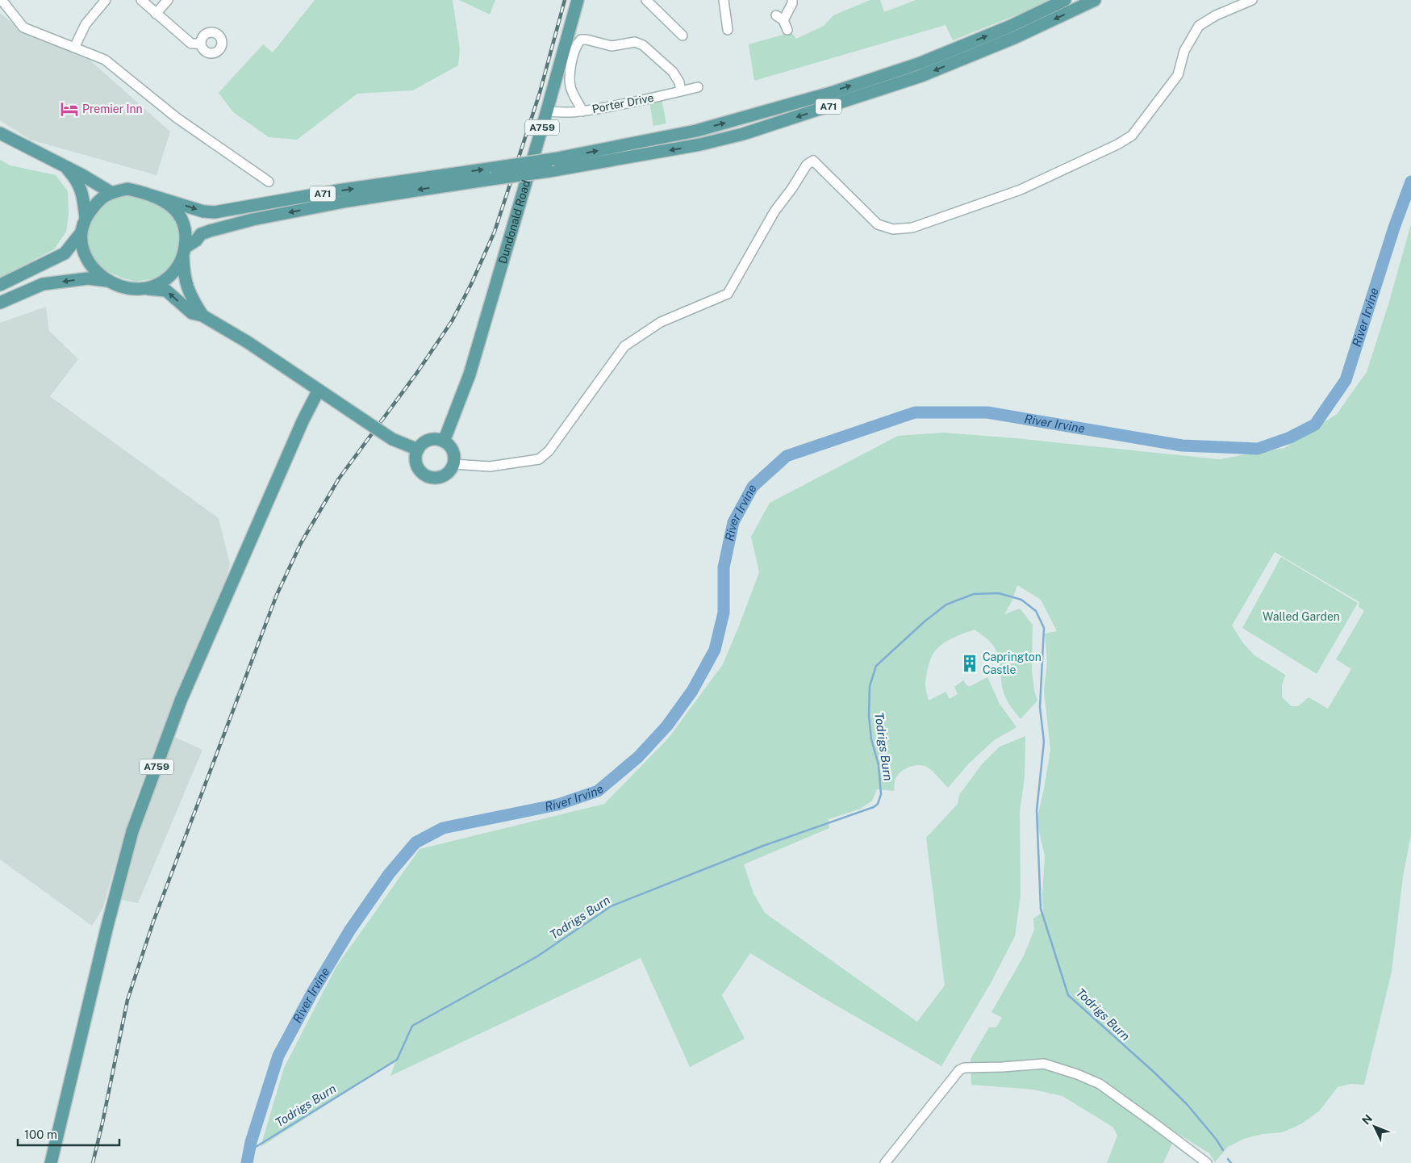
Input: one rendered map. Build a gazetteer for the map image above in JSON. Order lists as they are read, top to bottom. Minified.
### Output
{"streets":{"main road":["A71","A759","Dundonald Road"],"street":["Porter Drive"]},"crossings":[["Porter Drive","Dundonald Road"]],"water":["River Irvine","Todrigs Burn"],"parks":["Walled Garden"],"places":{"hotel":["Premier Inn"],"building":["Caprington Castle"]},"scale_bar":"100 m","north":"top left"}
